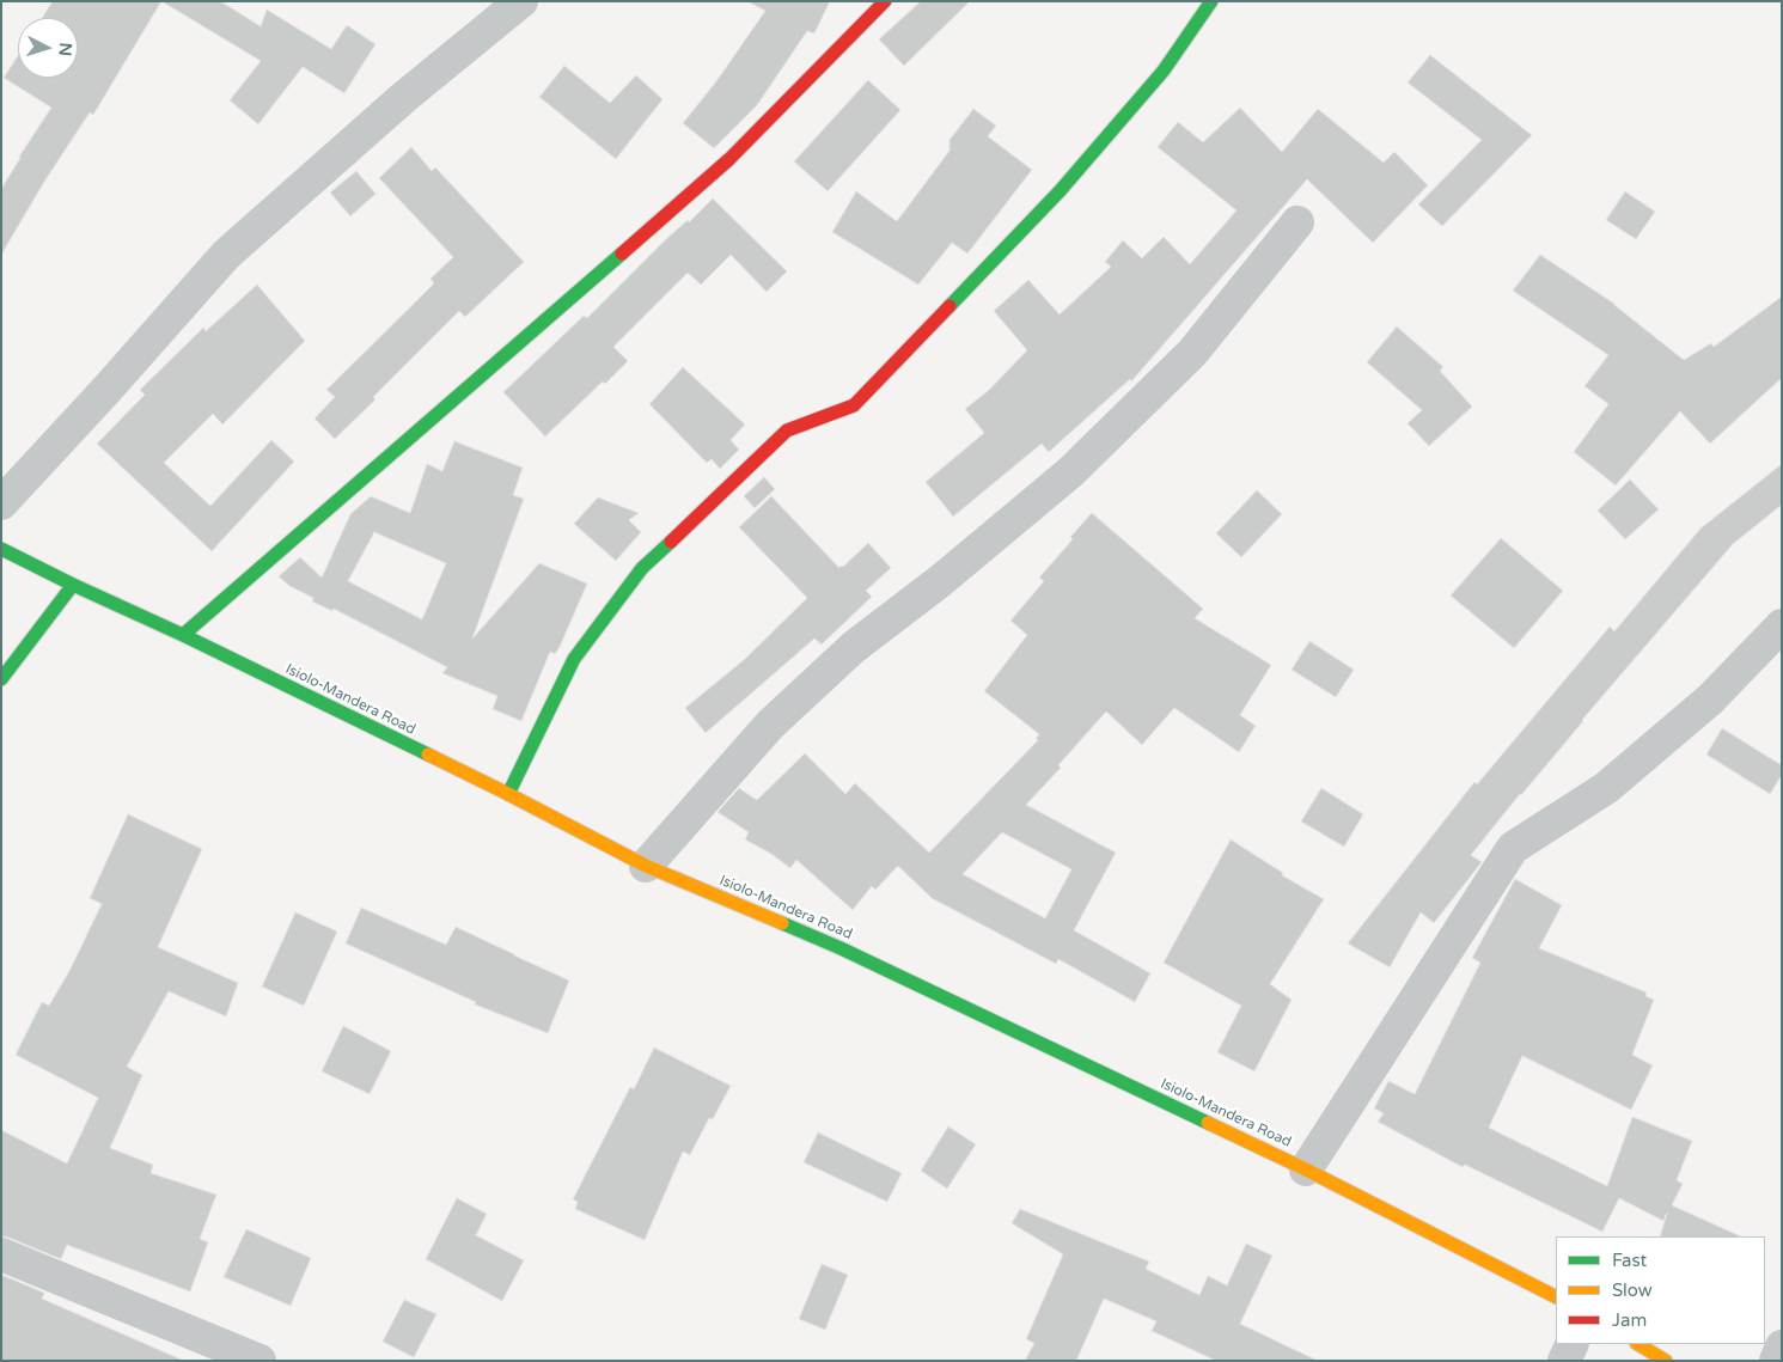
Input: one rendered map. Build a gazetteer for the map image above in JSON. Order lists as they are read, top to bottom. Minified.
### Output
{"streets":{"main road":["Isiolo-Mandera Road"]},"legend":["Fast","Slow","Jam"],"north":"right"}
